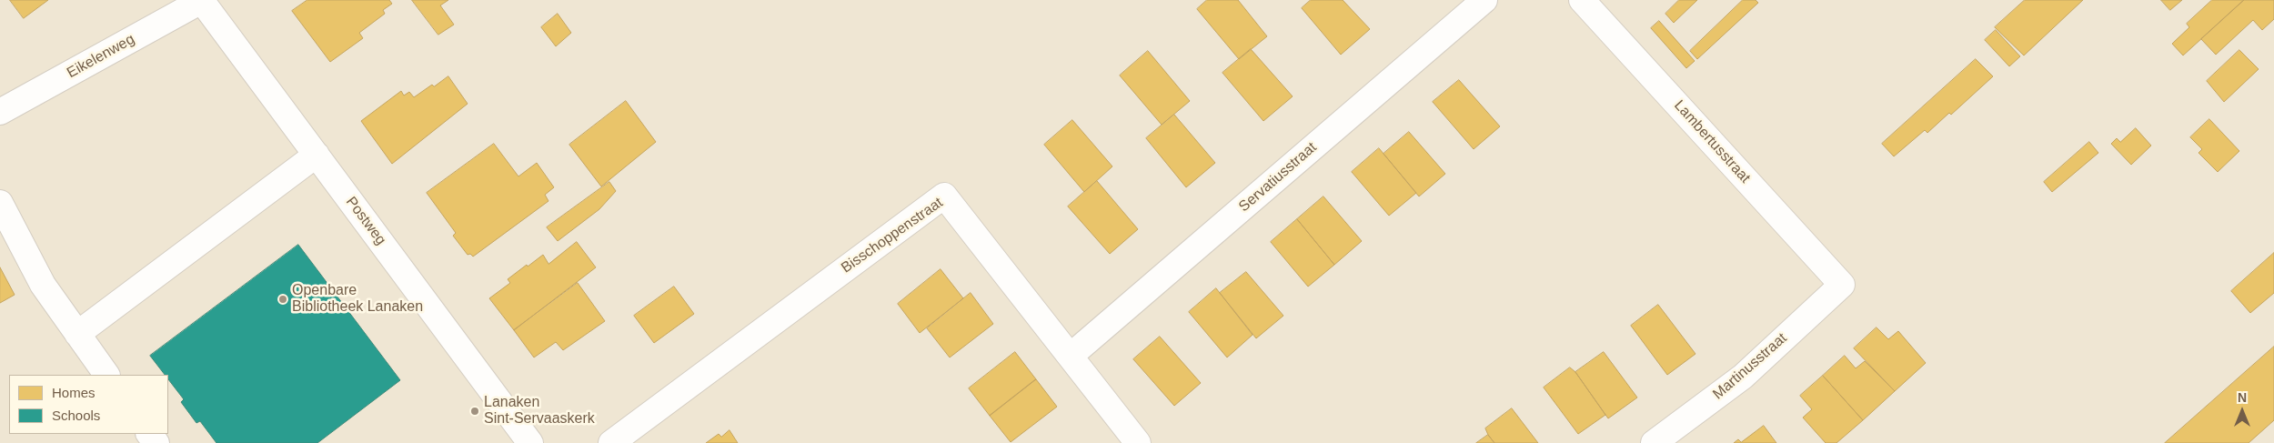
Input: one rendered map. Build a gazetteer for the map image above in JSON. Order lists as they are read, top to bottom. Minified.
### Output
{"streets":{"street":["Eikelenweg","Lambertusstraat","Servatiusstraat","Postweg","Bisschoppenstraat","Martinusstraat"]},"crossings":[["Eikelenweg","Postweg"],["Lambertusstraat","Martinusstraat"],["Servatiusstraat","Bisschoppenstraat"]],"places":["Openbare Bibliotheek Lanaken","Lanaken Sint-Servaaskerk"],"legend":["Homes","Schools"],"north":"top"}
